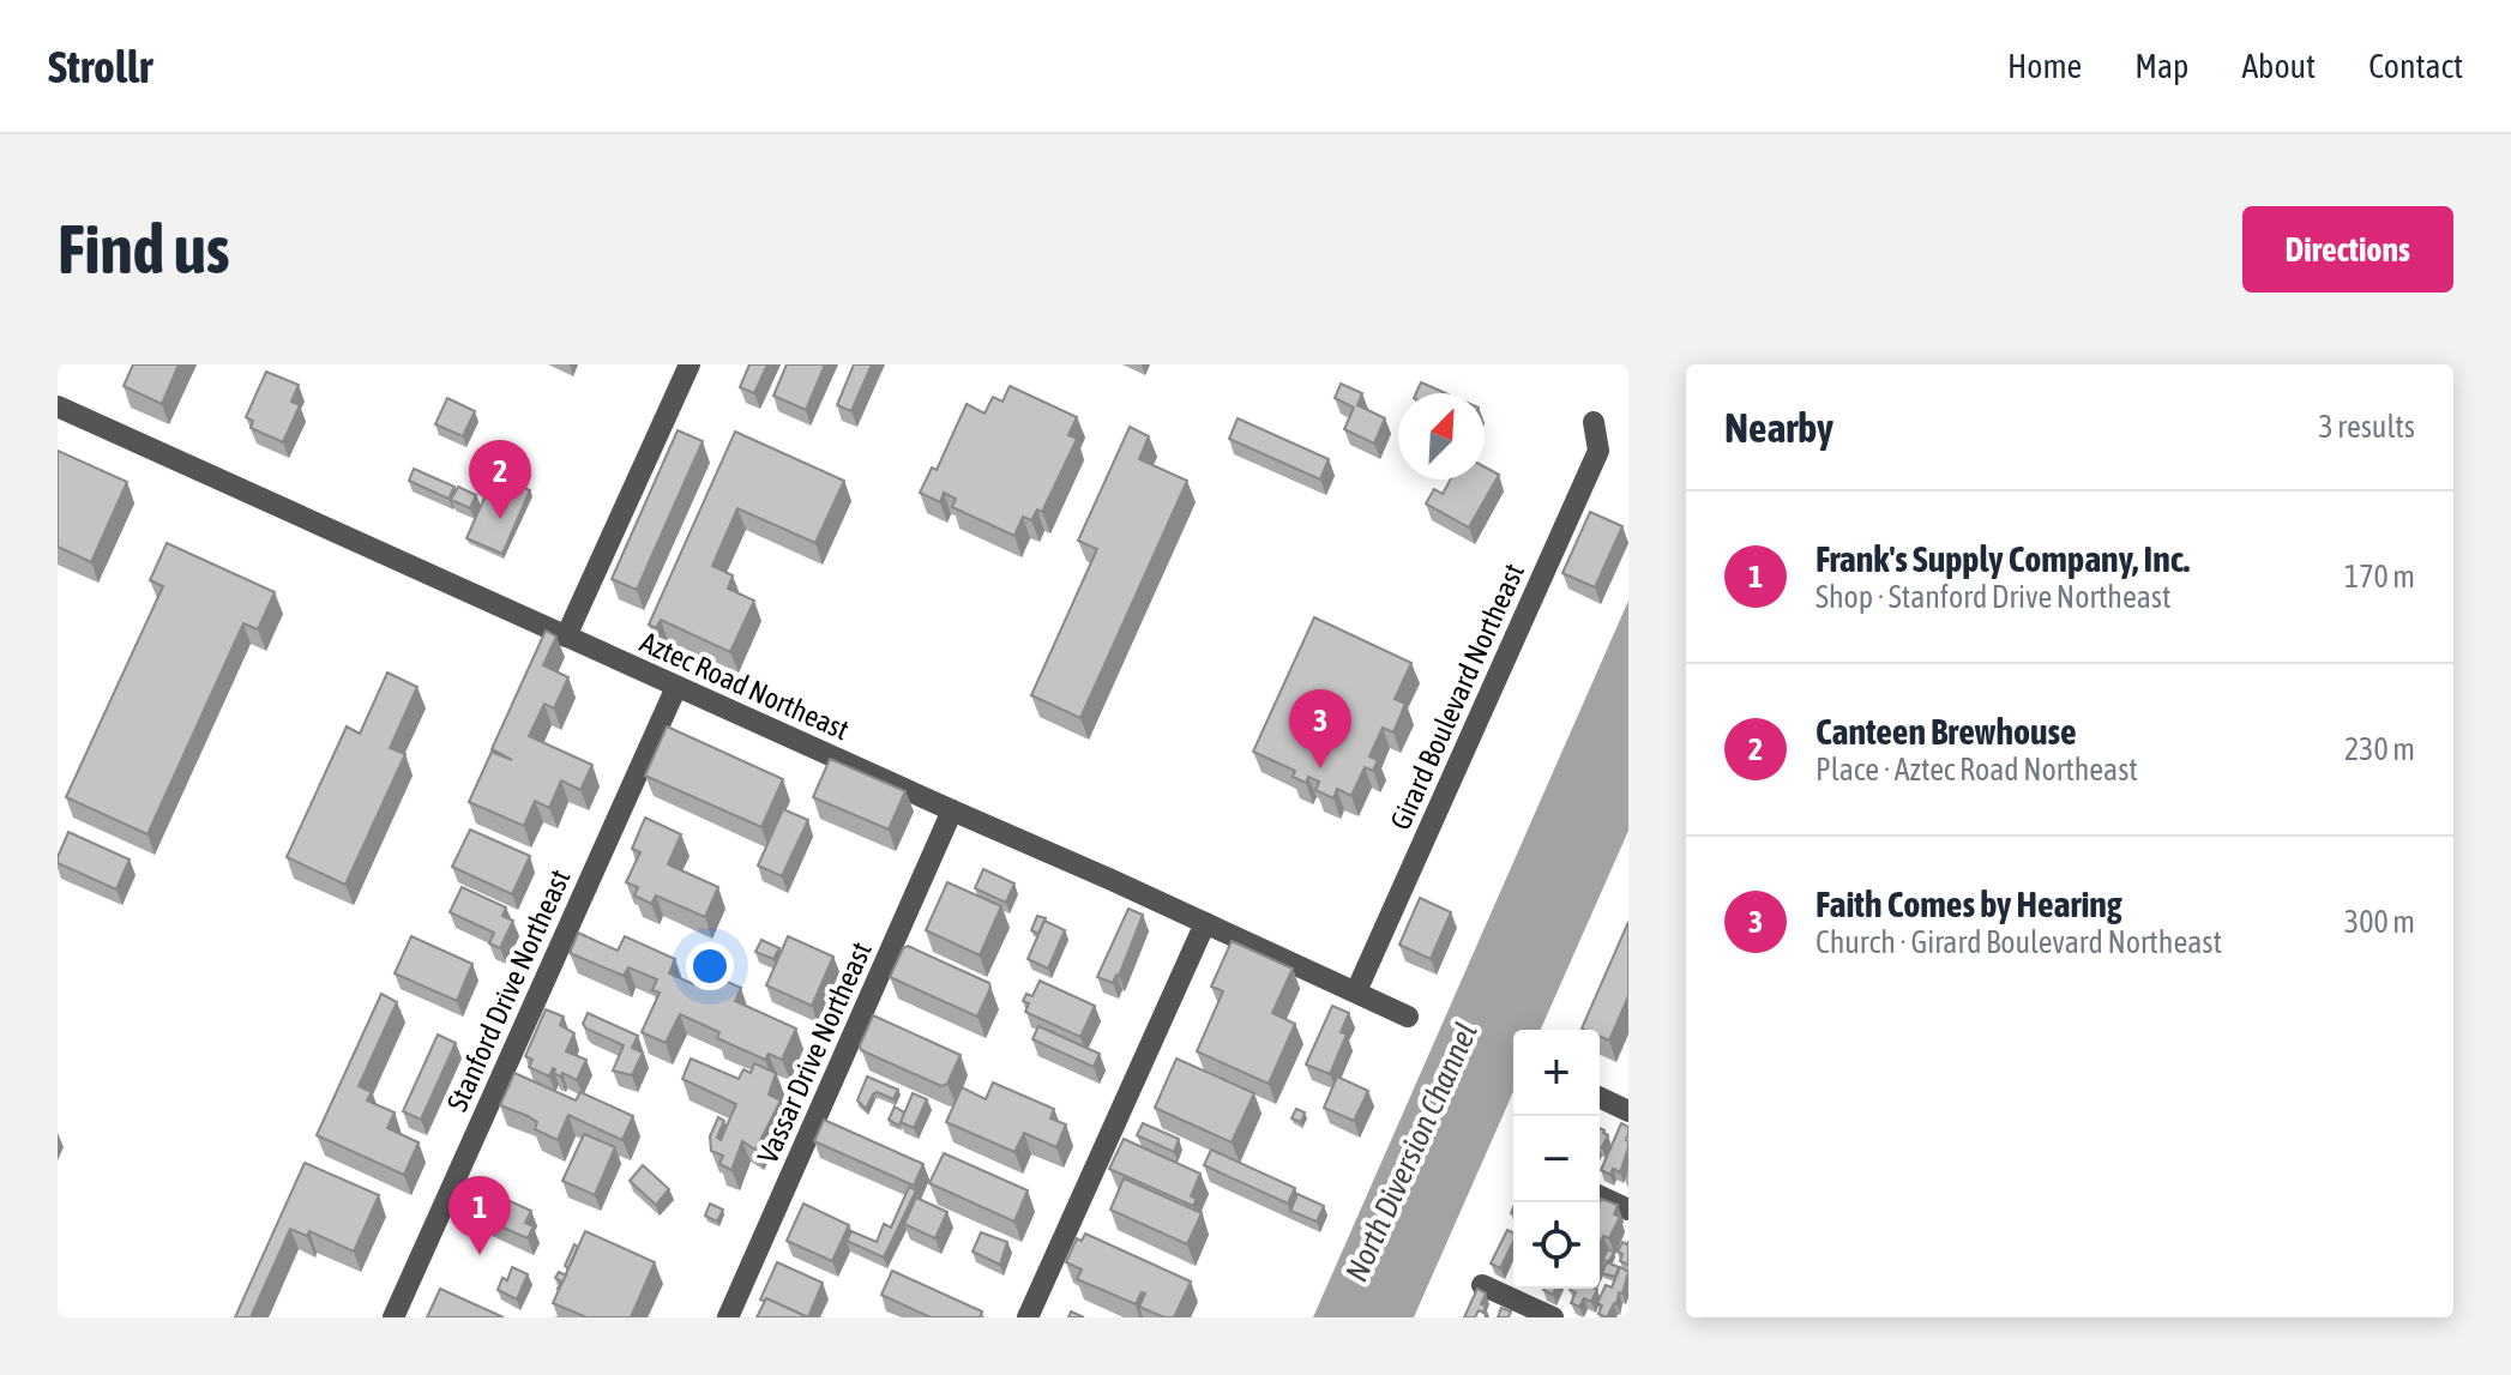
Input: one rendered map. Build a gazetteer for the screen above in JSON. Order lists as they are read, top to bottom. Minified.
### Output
{"streets":{"street":["Aztec Road Northeast","Girard Boulevard Northeast","Stanford Drive Northeast","Vassar Drive Northeast"]},"crossings":[["Aztec Road Northeast","Girard Boulevard Northeast"],["Aztec Road Northeast","Stanford Drive Northeast"],["Aztec Road Northeast","Vassar Drive Northeast"]],"water":["North Diversion Channel"],"north":"top right","page":{"header":"Strollr","nav":["Home","Map","About","Contact"],"buttons":"Directions","title":"Find us","heading":["Nearby","3 results"],"pins":["2","3","1"],"list":[{"mark":"1","name":"Frank's Supply Company, Inc.","note":"Shop · Stanford Drive Northeast","value":"170 m"},{"mark":"2","name":"Canteen Brewhouse","note":"Place · Aztec Road Northeast","value":"230 m"},{"mark":"3","name":"Faith Comes by Hearing","note":"Church · Girard Boulevard Northeast","value":"300 m"}],"map_buttons":["+","−"]}}
